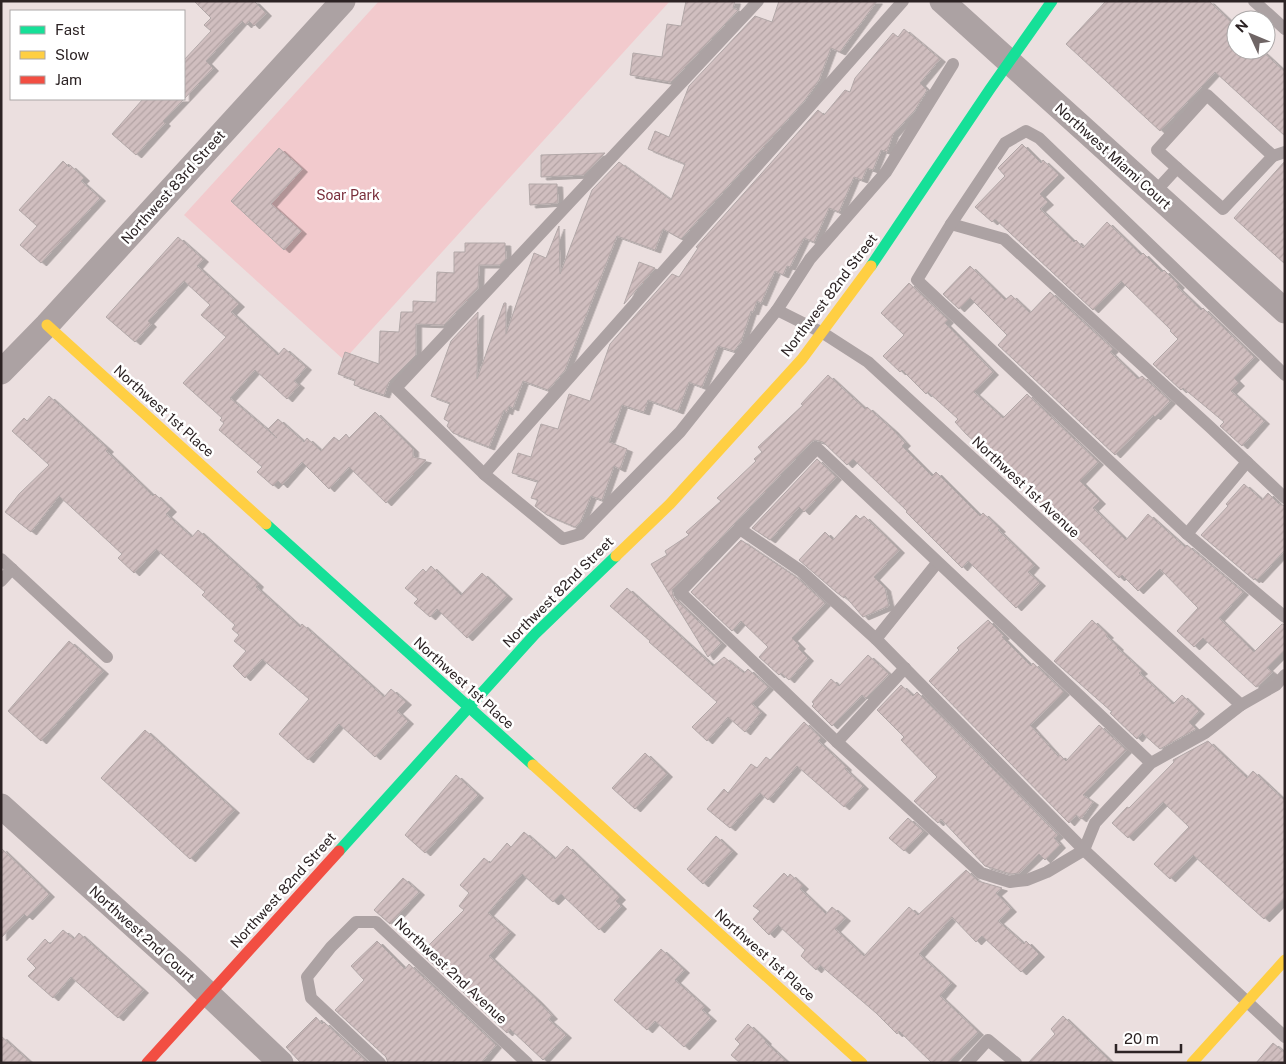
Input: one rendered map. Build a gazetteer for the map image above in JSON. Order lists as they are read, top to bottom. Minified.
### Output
{"streets":{"main road":["Northwest 82nd Street","Northwest 1st Place"],"street":["Northwest Miami Court","Northwest 83rd Street","Northwest 2nd Court"],"lane":["Northwest 1st Avenue","Northwest 2nd Avenue"]},"crossings":[["Northwest Miami Court","Northwest 82nd Street"],["Northwest 83rd Street","Northwest 1st Place"],["Northwest 82nd Street","Northwest 1st Place"],["Northwest 82nd Street","Northwest 1st Avenue"],["Northwest 82nd Street","Northwest 2nd Court"]],"parks":["Soar Park"],"legend":["Fast","Slow","Jam"],"scale_bar":"20 m","north":"top left"}
